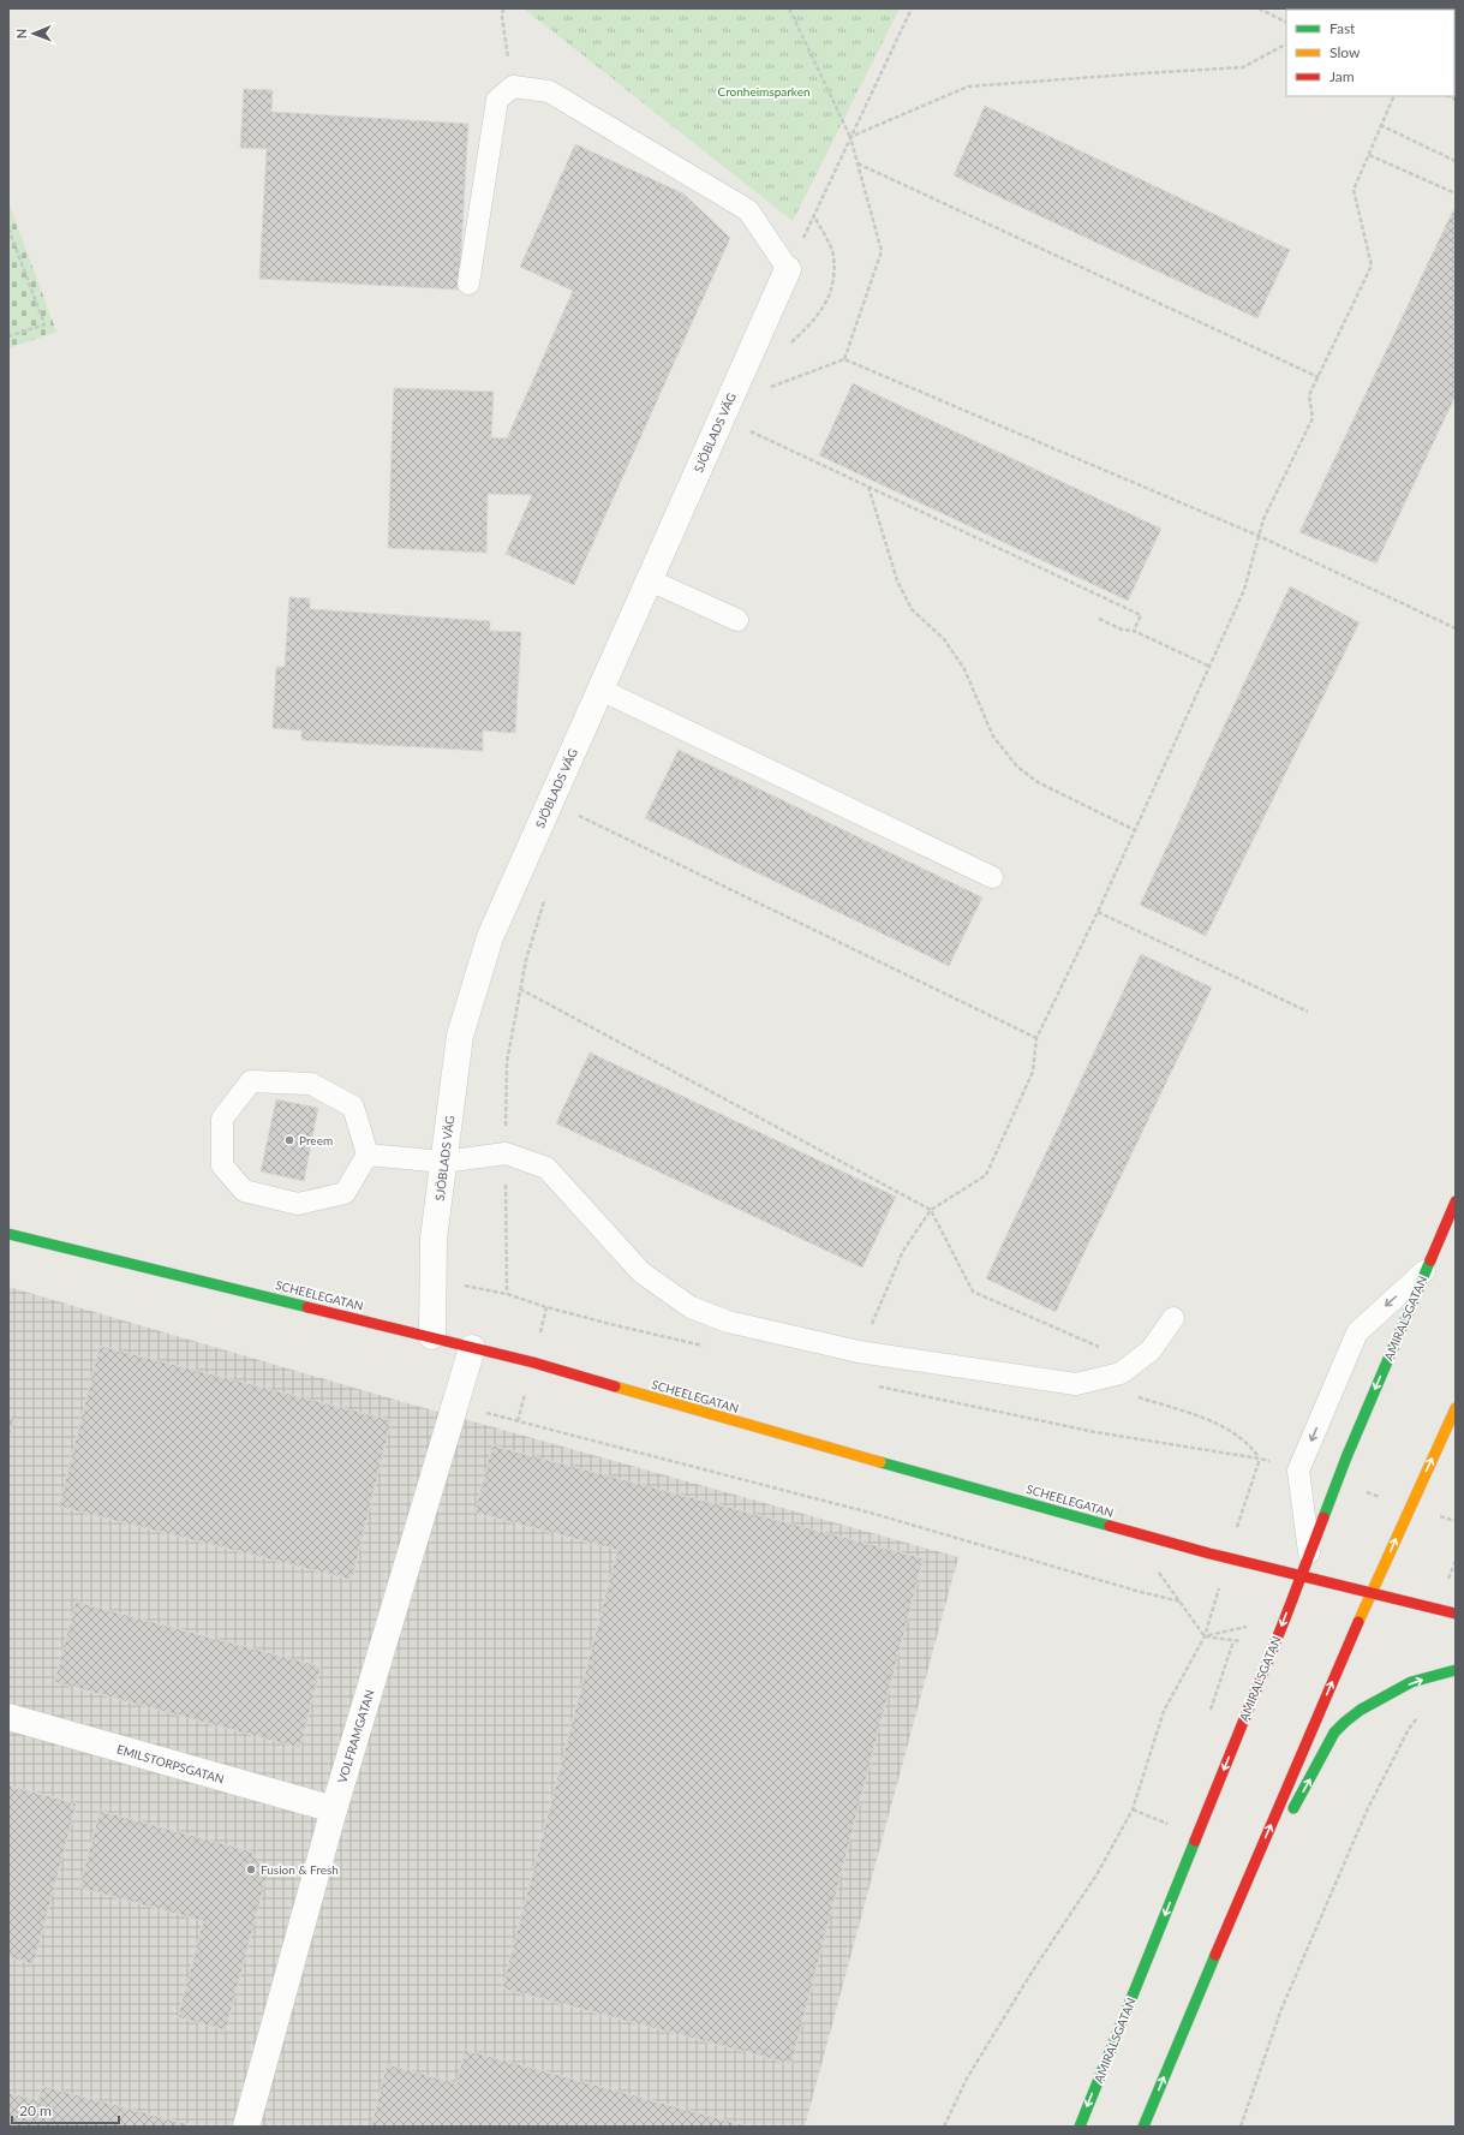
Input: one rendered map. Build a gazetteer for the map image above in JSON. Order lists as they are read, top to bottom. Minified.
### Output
{"streets":{"main road":["SCHEELEGATAN","AMIRALSGATAN"],"street":["SJÖBLADS VÄG","VOLFRAMGATAN","EMILSTORPSGATAN"]},"crossings":[["SJÖBLADS VÄG","SCHEELEGATAN"],["SCHEELEGATAN","AMIRALSGATAN"],["SCHEELEGATAN","VOLFRAMGATAN"],["VOLFRAMGATAN","EMILSTORPSGATAN"]],"parks":["Cronheimsparken"],"places":["Preem","Fusion & Fresh"],"legend":["Fast","Slow","Jam"],"scale_bar":"20 m","north":"left"}
